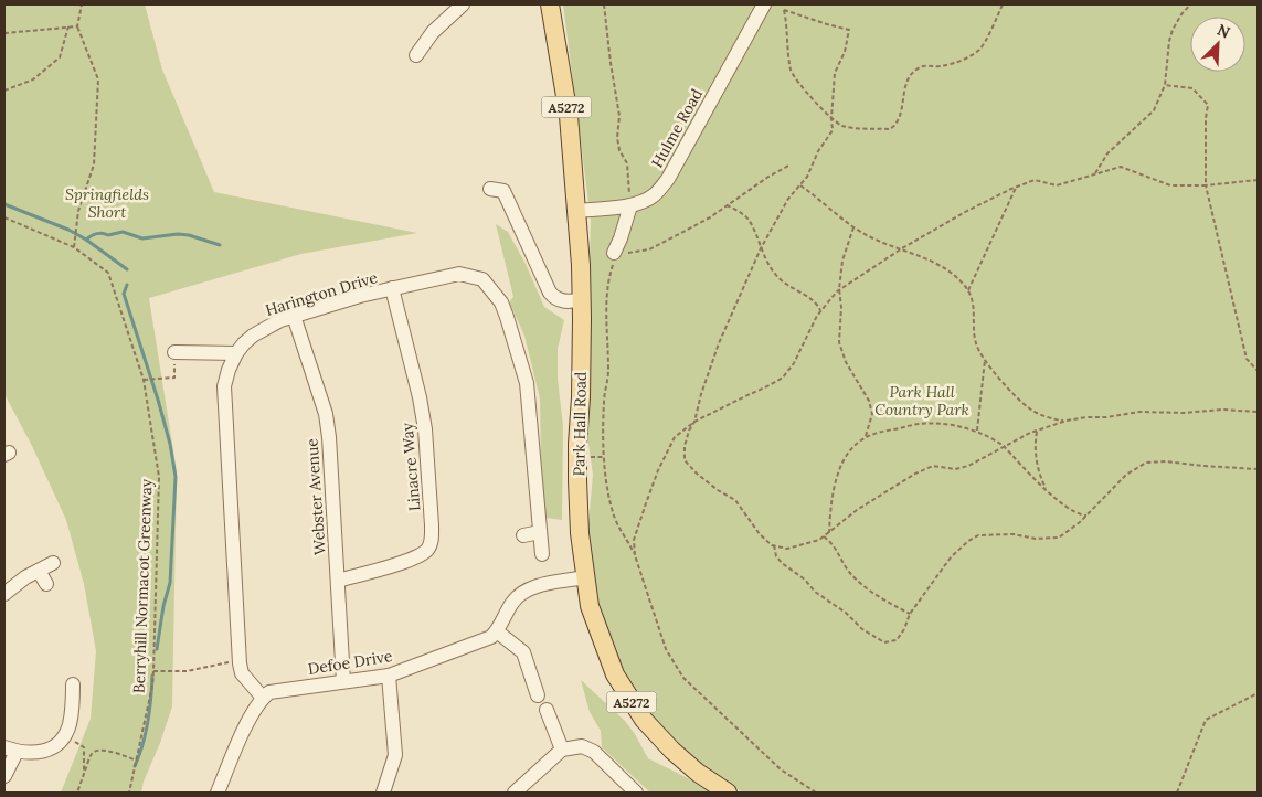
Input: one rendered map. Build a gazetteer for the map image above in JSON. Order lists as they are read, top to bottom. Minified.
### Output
{"streets":{"main road":["A5272","Park Hall Road"],"street":["Hulme Road","Harington Drive","Linacre Way","Webster Avenue","Defoe Drive"],"path":["Berryhill Normacot Greenway"]},"crossings":[["Hulme Road","Park Hall Road"],["Harington Drive","Linacre Way"],["Harington Drive","Webster Avenue"],["Harington Drive","Defoe Drive"],["Linacre Way","Webster Avenue"],["Webster Avenue","Defoe Drive"]],"parks":["Springfields Short","Park Hall Country Park"],"north":"top right"}
